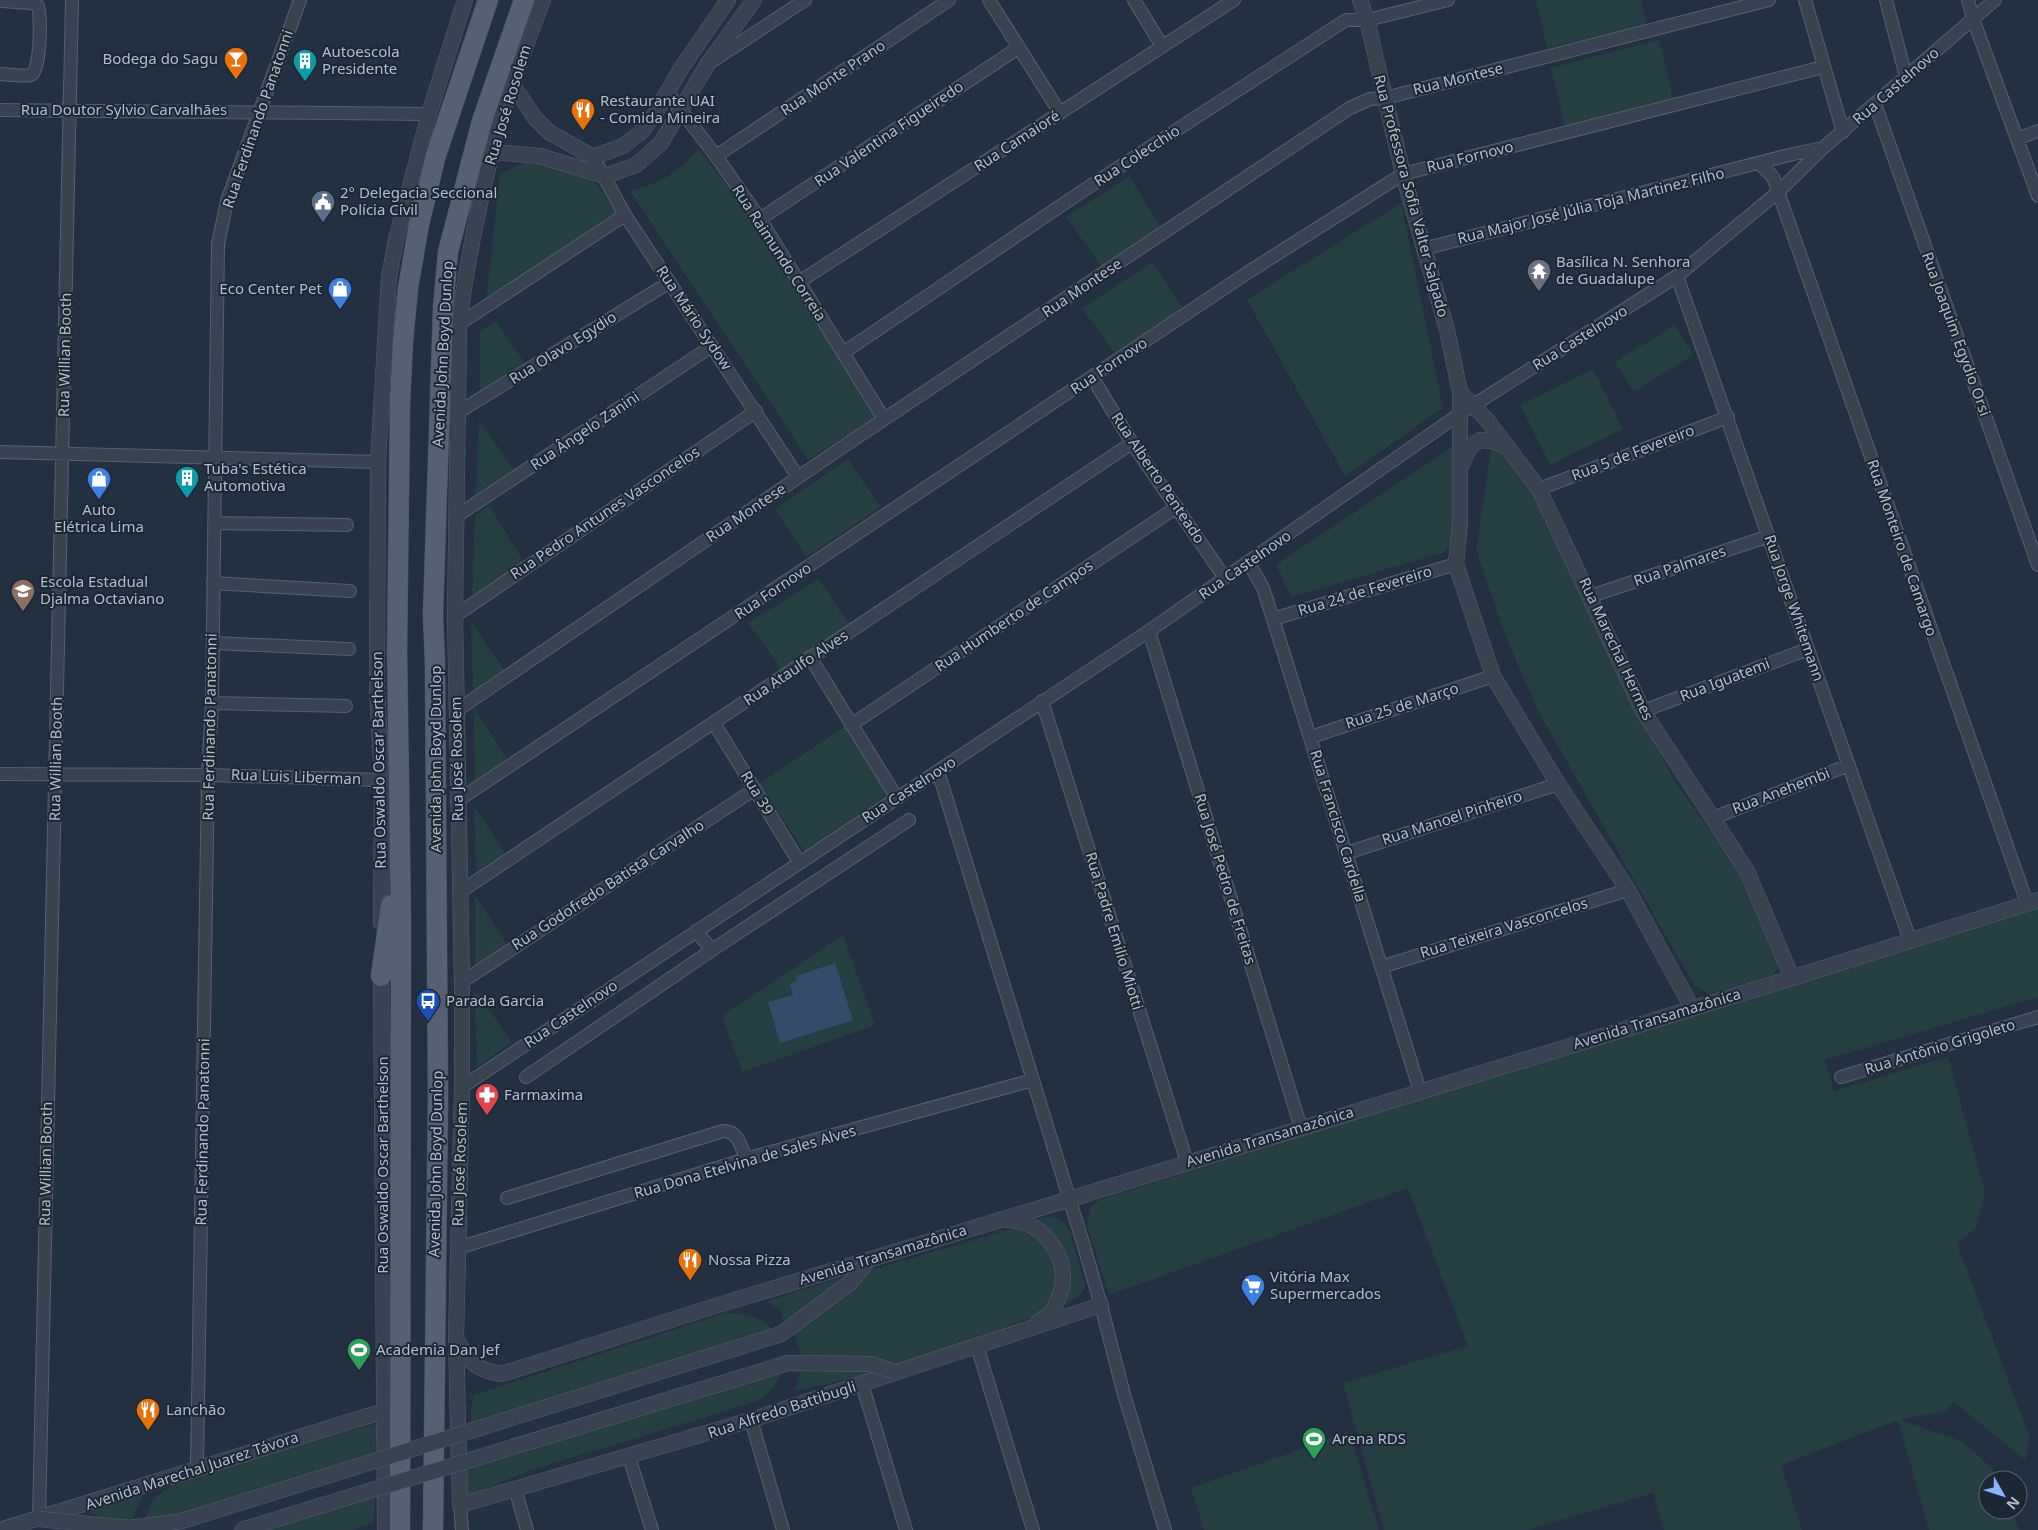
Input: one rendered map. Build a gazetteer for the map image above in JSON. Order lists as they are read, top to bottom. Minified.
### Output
{"streets":{"main road":["Avenida John Boyd Dunlop"],"street":["Rua Monte Prano","Rua Montese","Rua Castelnovo","Rua José Rosolem","Rua Doutor Sylvio Carvalhães","Rua Ferdinando Panatonni","Rua Valentina Figueiredo","Rua Camaioré","Rua Colecchio","Rua Fornovo","Rua Professora Sofia Valter Salgado","Rua Major José Júlia Toja Martinez Filho","Rua Raimundo Correia","Rua Mário Sydow","Rua Joaquim Egydio Orsi","Rua Olavo Egydio","Rua Willian Booth","Rua Ângelo Zanini","Rua 5 de Fevereiro","Rua Alberto Penteado","Rua Pedro Antunes Vasconcelos","Rua Monteiro de Camargo","Rua Palmares","Rua 24 de Fevereiro","Rua Jorge Whitemann","Rua Humberto de Campos","Rua Marechal Hermes","Rua Ataulfo Alves","Rua Iguatemi","Rua 25 de Março","Rua Oswaldo Oscar Barthelson","Rua Luis Liberman","Rua Anehembi","Rua 39","Rua Manoel Pinheiro","Rua Francisco Cardella","Rua José Pedro de Freitas","Rua Godofredo Batista Carvalho","Rua Teixeira Vasconcelos","Rua Padre Emilio Miotti","Avenida Transamazônica","Rua Antônio Grigoleto","Rua Dona Etelvina de Sales Alves","Rua Alfredo Battibugli","Avenida Marechal Juarez Távora"]},"crossings":[["Rua Monte Prano","Rua Raimundo Correia"],["Rua Montese","Rua José Rosolem"],["Rua Montese","Rua Professora Sofia Valter Salgado"],["Rua Montese","Rua Raimundo Correia"],["Rua Montese","Rua Mário Sydow"],["Rua Castelnovo","Rua José Rosolem"],["Rua Castelnovo","Rua Professora Sofia Valter Salgado"],["Rua Castelnovo","Rua Major José Júlia Toja Martinez Filho"],["Rua Castelnovo","Rua Joaquim Egydio Orsi"],["Rua Castelnovo","Rua Alberto Penteado"],["Rua Castelnovo","Rua Monteiro de Camargo"],["Rua Castelnovo","Rua Jorge Whitemann"],["Rua Castelnovo","Rua Marechal Hermes"],["Rua Castelnovo","Rua 39"],["Rua Castelnovo","Rua Francisco Cardella"],["Rua Castelnovo","Rua José Pedro de Freitas"],["Rua Castelnovo","Rua Padre Emilio Miotti"],["Rua José Rosolem","Rua Fornovo"],["Rua José Rosolem","Rua Olavo Egydio"],["Rua José Rosolem","Rua Ângelo Zanini"],["Rua José Rosolem","Rua Pedro Antunes Vasconcelos"],["Rua José Rosolem","Rua Ataulfo Alves"],["Rua José Rosolem","Rua Godofredo Batista Carvalho"],["Rua José Rosolem","Avenida Transamazônica"],["Rua José Rosolem","Rua Dona Etelvina de Sales Alves"],["Rua José Rosolem","Rua Alfredo Battibugli"],["Rua Doutor Sylvio Carvalhães","Rua Ferdinando Panatonni"],["Rua Doutor Sylvio Carvalhães","Rua Willian Booth"],["Rua Doutor Sylvio Carvalhães","Rua Oswaldo Oscar Barthelson"],["Rua Ferdinando Panatonni","Rua Luis Liberman"],["Rua Ferdinando Panatonni","Avenida Marechal Juarez Távora"],["Rua Valentina Figueiredo","Rua Raimundo Correia"],["Rua Camaioré","Rua Raimundo Correia"],["Rua Colecchio","Rua Professora Sofia Valter Salgado"],["Rua Colecchio","Rua Raimundo Correia"],["Rua Fornovo","Rua Professora Sofia Valter Salgado"],["Rua Fornovo","Rua Alberto Penteado"],["Rua Professora Sofia Valter Salgado","Rua Major José Júlia Toja Martinez Filho"],["Rua Professora Sofia Valter Salgado","Rua Marechal Hermes"],["Rua Mário Sydow","Rua Olavo Egydio"],["Rua Mário Sydow","Rua Ângelo Zanini"],["Rua Mário Sydow","Rua Pedro Antunes Vasconcelos"],["Rua Willian Booth","Rua Luis Liberman"],["Rua Willian Booth","Avenida Marechal Juarez Távora"],["Rua 5 de Fevereiro","Rua Jorge Whitemann"],["Rua 5 de Fevereiro","Rua Marechal Hermes"],["Rua Alberto Penteado","Rua Humberto de Campos"],["Rua Alberto Penteado","Rua Ataulfo Alves"],["Rua Monteiro de Camargo","Avenida Transamazônica"],["Rua Palmares","Rua Jorge Whitemann"],["Rua Palmares","Rua Marechal Hermes"],["Rua 24 de Fevereiro","Rua Francisco Cardella"],["Rua Jorge Whitemann","Rua Iguatemi"],["Rua Jorge Whitemann","Rua Anehembi"],["Rua Jorge Whitemann","Avenida Transamazônica"],["Rua Marechal Hermes","Rua Iguatemi"],["Rua Marechal Hermes","Rua Anehembi"],["Rua Marechal Hermes","Avenida Transamazônica"],["Rua Ataulfo Alves","Rua 39"],["Rua 25 de Março","Rua Francisco Cardella"],["Rua Oswaldo Oscar Barthelson","Rua Luis Liberman"],["Rua Oswaldo Oscar Barthelson","Avenida Marechal Juarez Távora"],["Rua 39","Rua Godofredo Batista Carvalho"],["Rua Manoel Pinheiro","Rua Francisco Cardella"],["Rua Francisco Cardella","Rua Teixeira Vasconcelos"],["Rua Francisco Cardella","Avenida Transamazônica"],["Rua José Pedro de Freitas","Avenida Transamazônica"],["Rua Padre Emilio Miotti","Avenida Transamazônica"]],"places":{"bar":["Bodega do Sagu"],"building":["Autoescola Presidente","Tuba's Estética Automotiva"],"restaurant":["Restaurante UAI - Comida Mineira","Nossa Pizza","Lanchão"],"public building":["2° Delegacia Seccional Polícia Cívil"],"temple":["Basílica N. Senhora de Guadalupe"],"shop":["Eco Center Pet","Auto Elétrica Lima"],"school or university":["Escola Estadual Djalma Octaviano"],"bus stop":["Parada Garcia"],"pharmacy":["Farmaxima"],"supermarket":["Vitória Max Supermercados"],"sports":["Academia Dan Jef","Arena RDS"]},"north":"bottom right"}
